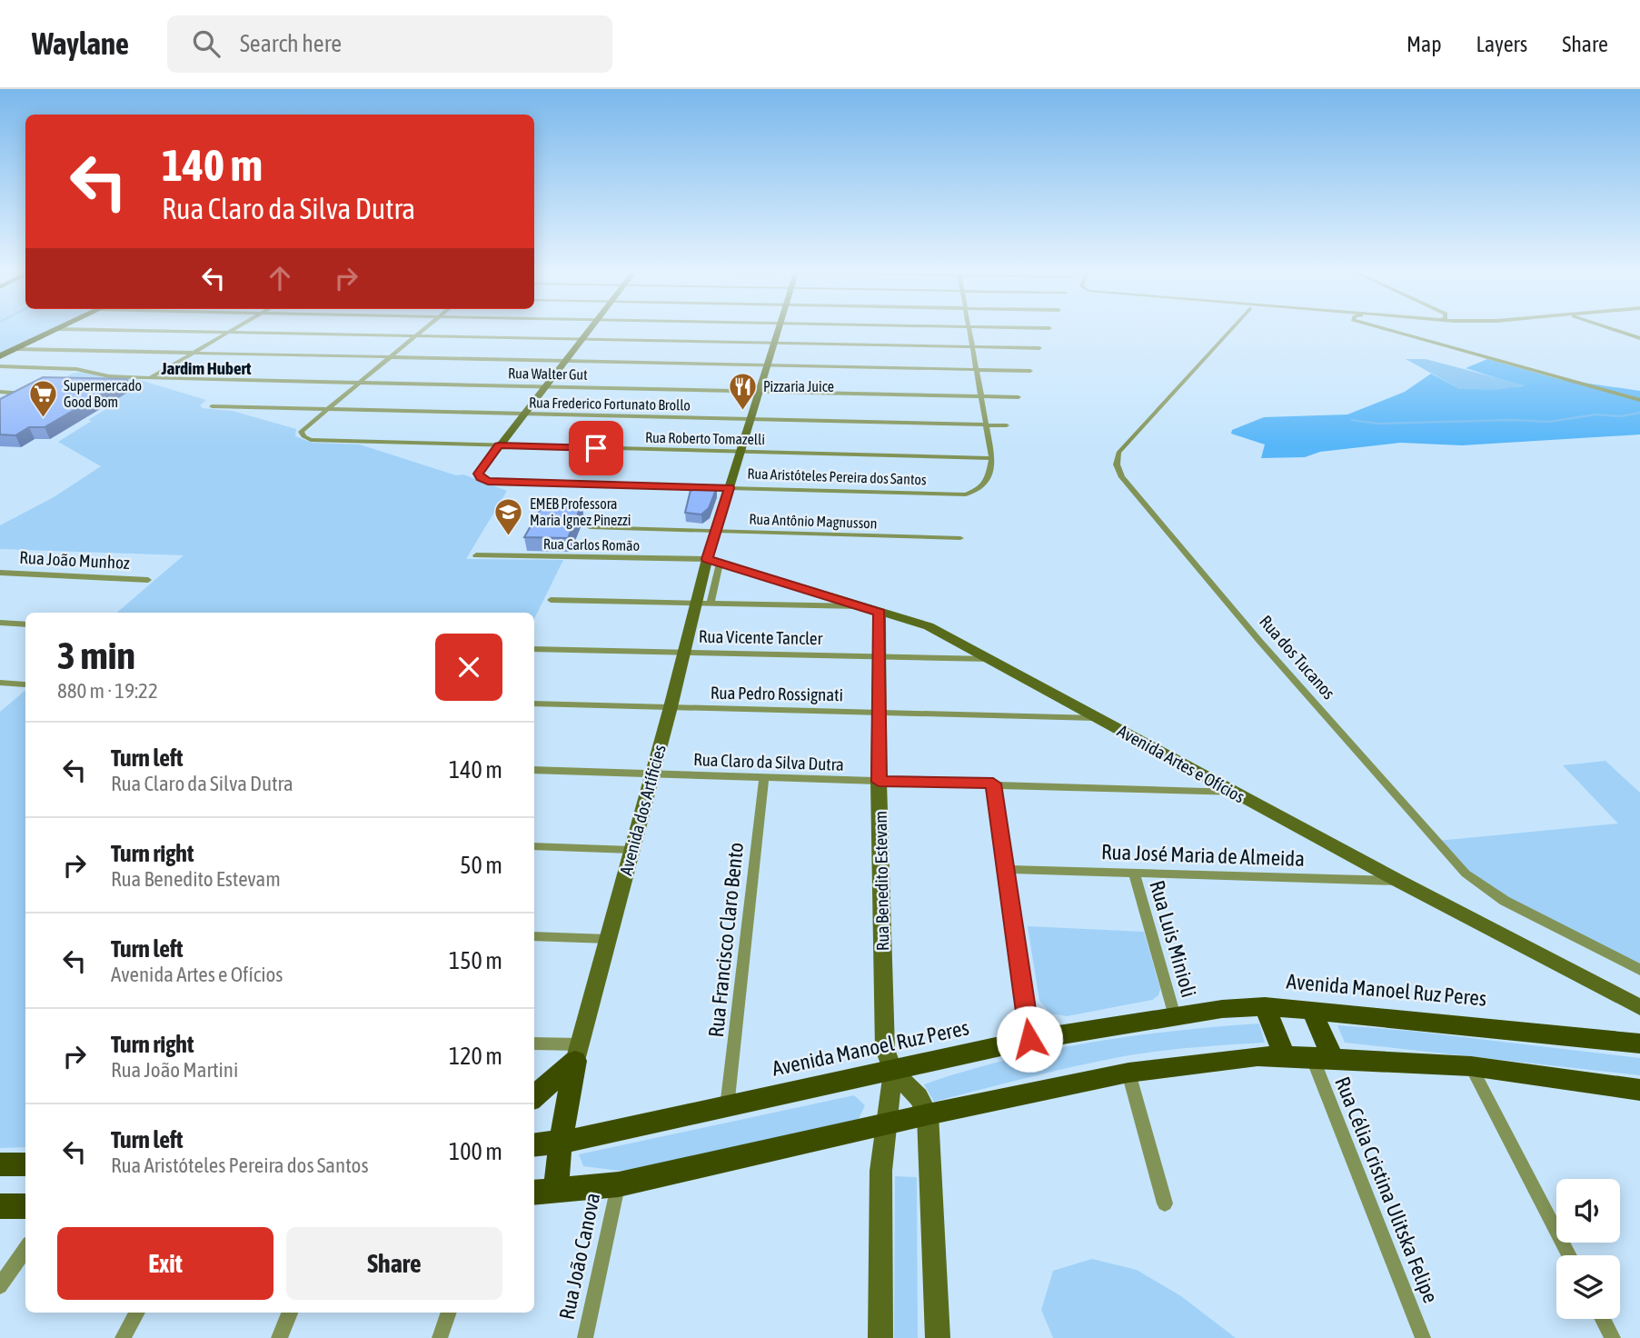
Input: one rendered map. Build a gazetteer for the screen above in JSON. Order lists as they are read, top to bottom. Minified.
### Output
{"streets":{"main road":["Avenida Manoel Ruz Peres"],"street":["Rua Walter Gut","Rua Frederico Fortunato Brollo","Rua Roberto Tomazelli","Rua Aristóteles Pereira dos Santos","Rua Antônio Magnusson","Rua Carlos Romão","Rua João Munhoz","Rua Vicente Tancler","Rua dos Tucanos","Rua Pedro Rossignati","Rua Claro da Silva Dutra","Avenida Artes e Ofícios","Avenida dos Artíficies","Rua José Maria de Almeida","Rua Benedito Estevam","Rua Luis Minioli","Rua Francisco Claro Bento","Rua Célia Cristina Ulitska Felipe","Rua João Canova"]},"crossings":[["Rua Walter Gut","Avenida dos Artíficies"],["Rua Frederico Fortunato Brollo","Rua Roberto Tomazelli"],["Rua Frederico Fortunato Brollo","Avenida dos Artíficies"],["Rua Roberto Tomazelli","Rua Aristóteles Pereira dos Santos"],["Rua Roberto Tomazelli","Avenida dos Artíficies"],["Rua Aristóteles Pereira dos Santos","Avenida dos Artíficies"],["Rua Antônio Magnusson","Avenida dos Artíficies"],["Rua Carlos Romão","Avenida Artes e Ofícios"],["Rua Carlos Romão","Avenida dos Artíficies"],["Rua Vicente Tancler","Avenida Artes e Ofícios"],["Rua Vicente Tancler","Avenida dos Artíficies"],["Rua Vicente Tancler","Rua Benedito Estevam"],["Rua Pedro Rossignati","Avenida Artes e Ofícios"],["Rua Pedro Rossignati","Avenida dos Artíficies"],["Rua Pedro Rossignati","Rua Benedito Estevam"],["Rua Claro da Silva Dutra","Avenida Artes e Ofícios"],["Rua Claro da Silva Dutra","Avenida dos Artíficies"],["Rua Claro da Silva Dutra","Rua Benedito Estevam"],["Rua Claro da Silva Dutra","Rua Francisco Claro Bento"],["Avenida Artes e Ofícios","Avenida dos Artíficies"],["Avenida Artes e Ofícios","Rua José Maria de Almeida"],["Avenida Artes e Ofícios","Rua Benedito Estevam"],["Rua José Maria de Almeida","Rua Luis Minioli"],["Rua Benedito Estevam","Avenida Manoel Ruz Peres"],["Rua Luis Minioli","Avenida Manoel Ruz Peres"],["Rua Francisco Claro Bento","Avenida Manoel Ruz Peres"]],"districts":["Jardim Hubert"],"places":{"restaurant":["Pizzaria Juice"],"supermarket":["Supermercado Good Bom"],"school or university":["EMEB Professora Maria Ignez Pinezzi"]},"page":{"header":"Waylane","search":"Search here","nav":["Map","Layers","Share"],"turn":["140 m","Rua Claro da Silva Dutra"],"heading":["3 min","880 m · 19:22"],"list":[{"name":"Turn left","note":"Rua Claro da Silva Dutra","value":"140 m"},{"name":"Turn right","note":"Rua Benedito Estevam","value":"50 m"},{"name":"Turn left","note":"Avenida Artes e Ofícios","value":"150 m"},{"name":"Turn right","note":"Rua João Martini","value":"120 m"},{"name":"Turn left","note":"Rua Aristóteles Pereira dos Santos","value":"100 m"}],"buttons":["Exit","Share"]}}
